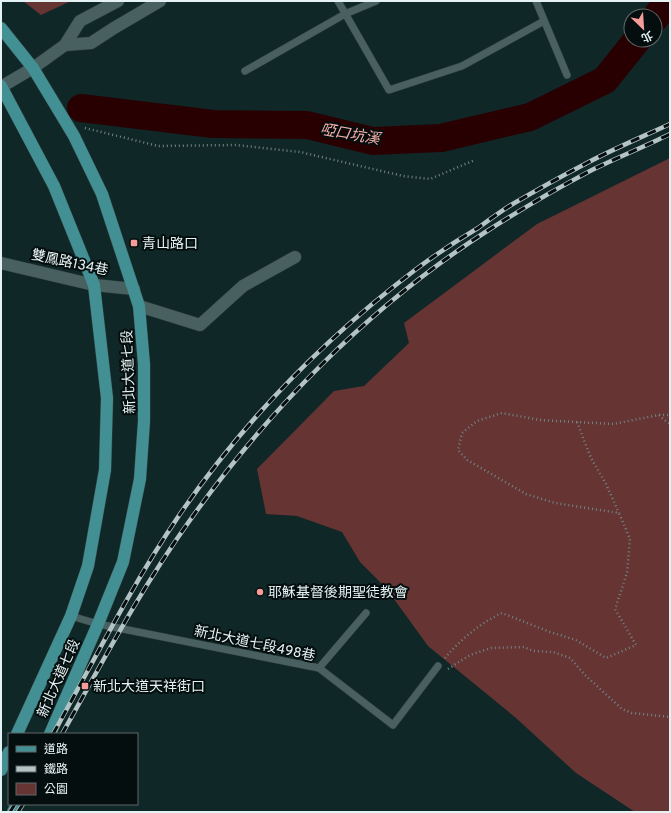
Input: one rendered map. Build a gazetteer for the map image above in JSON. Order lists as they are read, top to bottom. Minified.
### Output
{"streets":{"main road":["新北大道七段"],"street":["雙鳳路134巷"],"lane":["新北大道七段498巷"]},"crossings":[["雙鳳路134巷","新北大道七段"],["新北大道七段","新北大道七段498巷"]],"water":["啞口坑溪"],"places":{"transit":["青山路口","新北大道天祥街口"],"other":["耶穌基督後期聖徒教會"]},"legend":["道路","鐵路","公園"],"north":"bottom right"}
